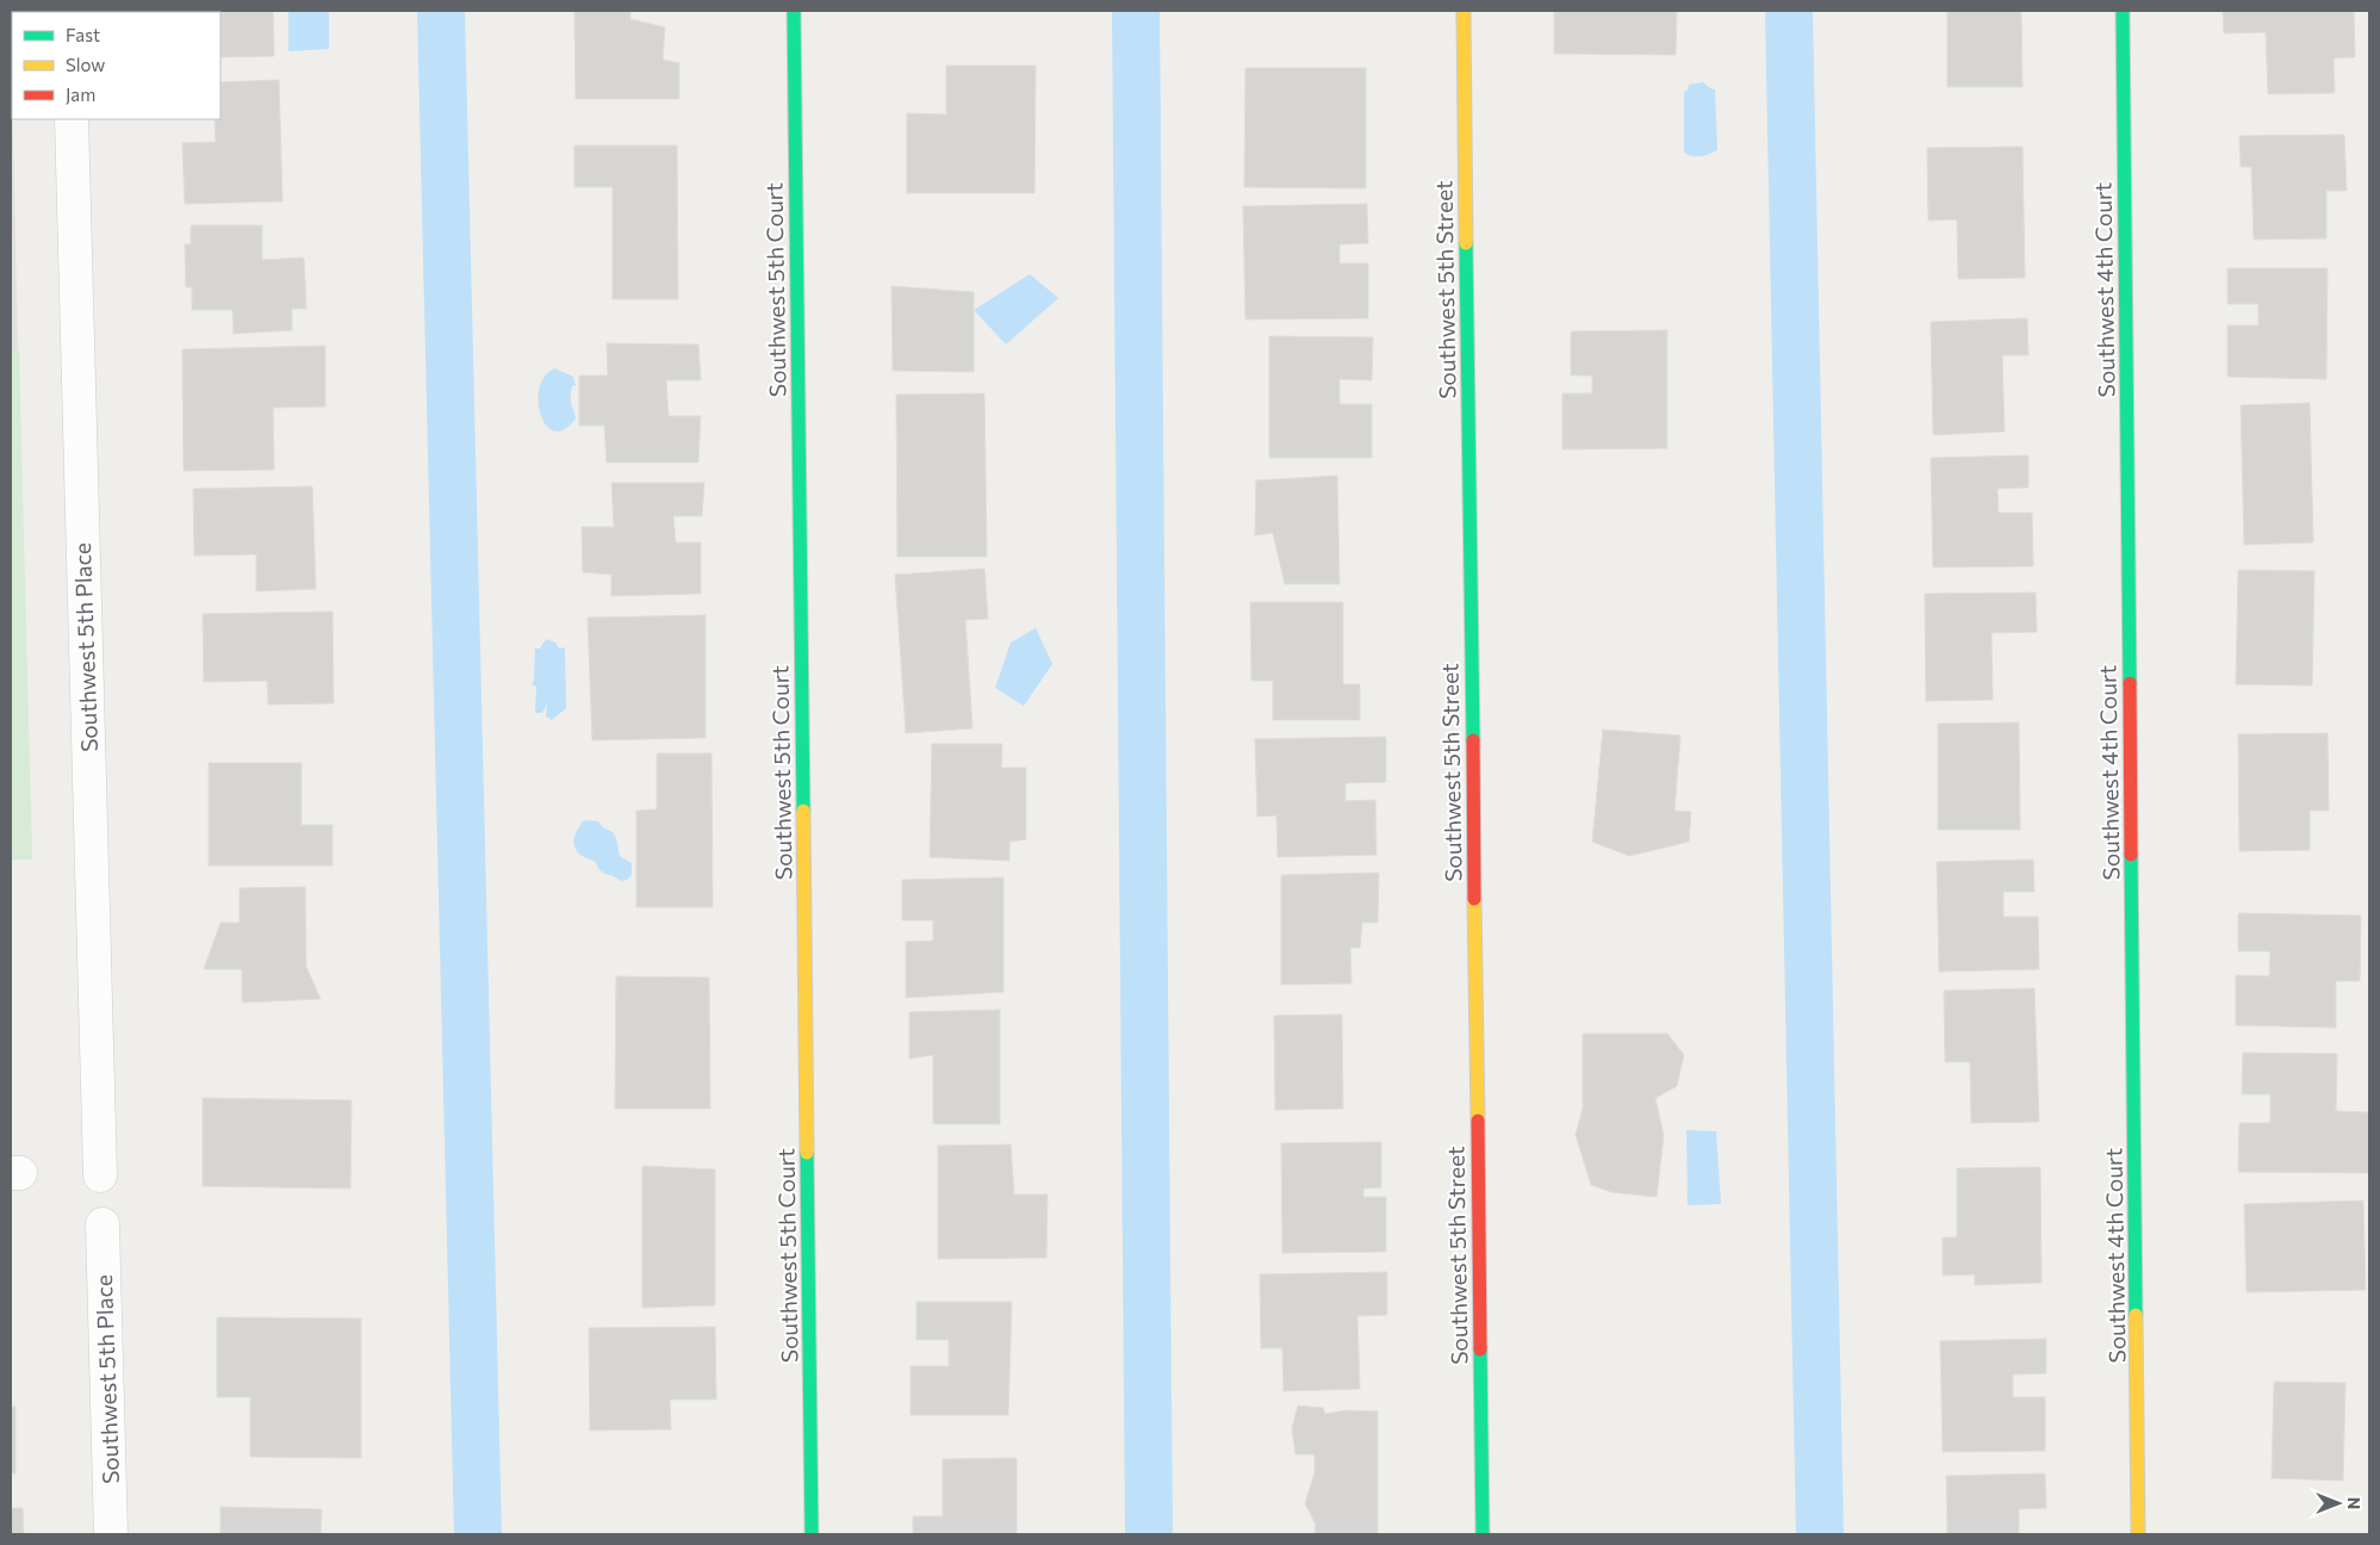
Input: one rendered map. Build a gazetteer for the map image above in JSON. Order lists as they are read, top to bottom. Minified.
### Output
{"streets":{"street":["Southwest 5th Court","Southwest 5th Street","Southwest 4th Court","Southwest 5th Place"]},"legend":["Fast","Slow","Jam"],"north":"right"}
